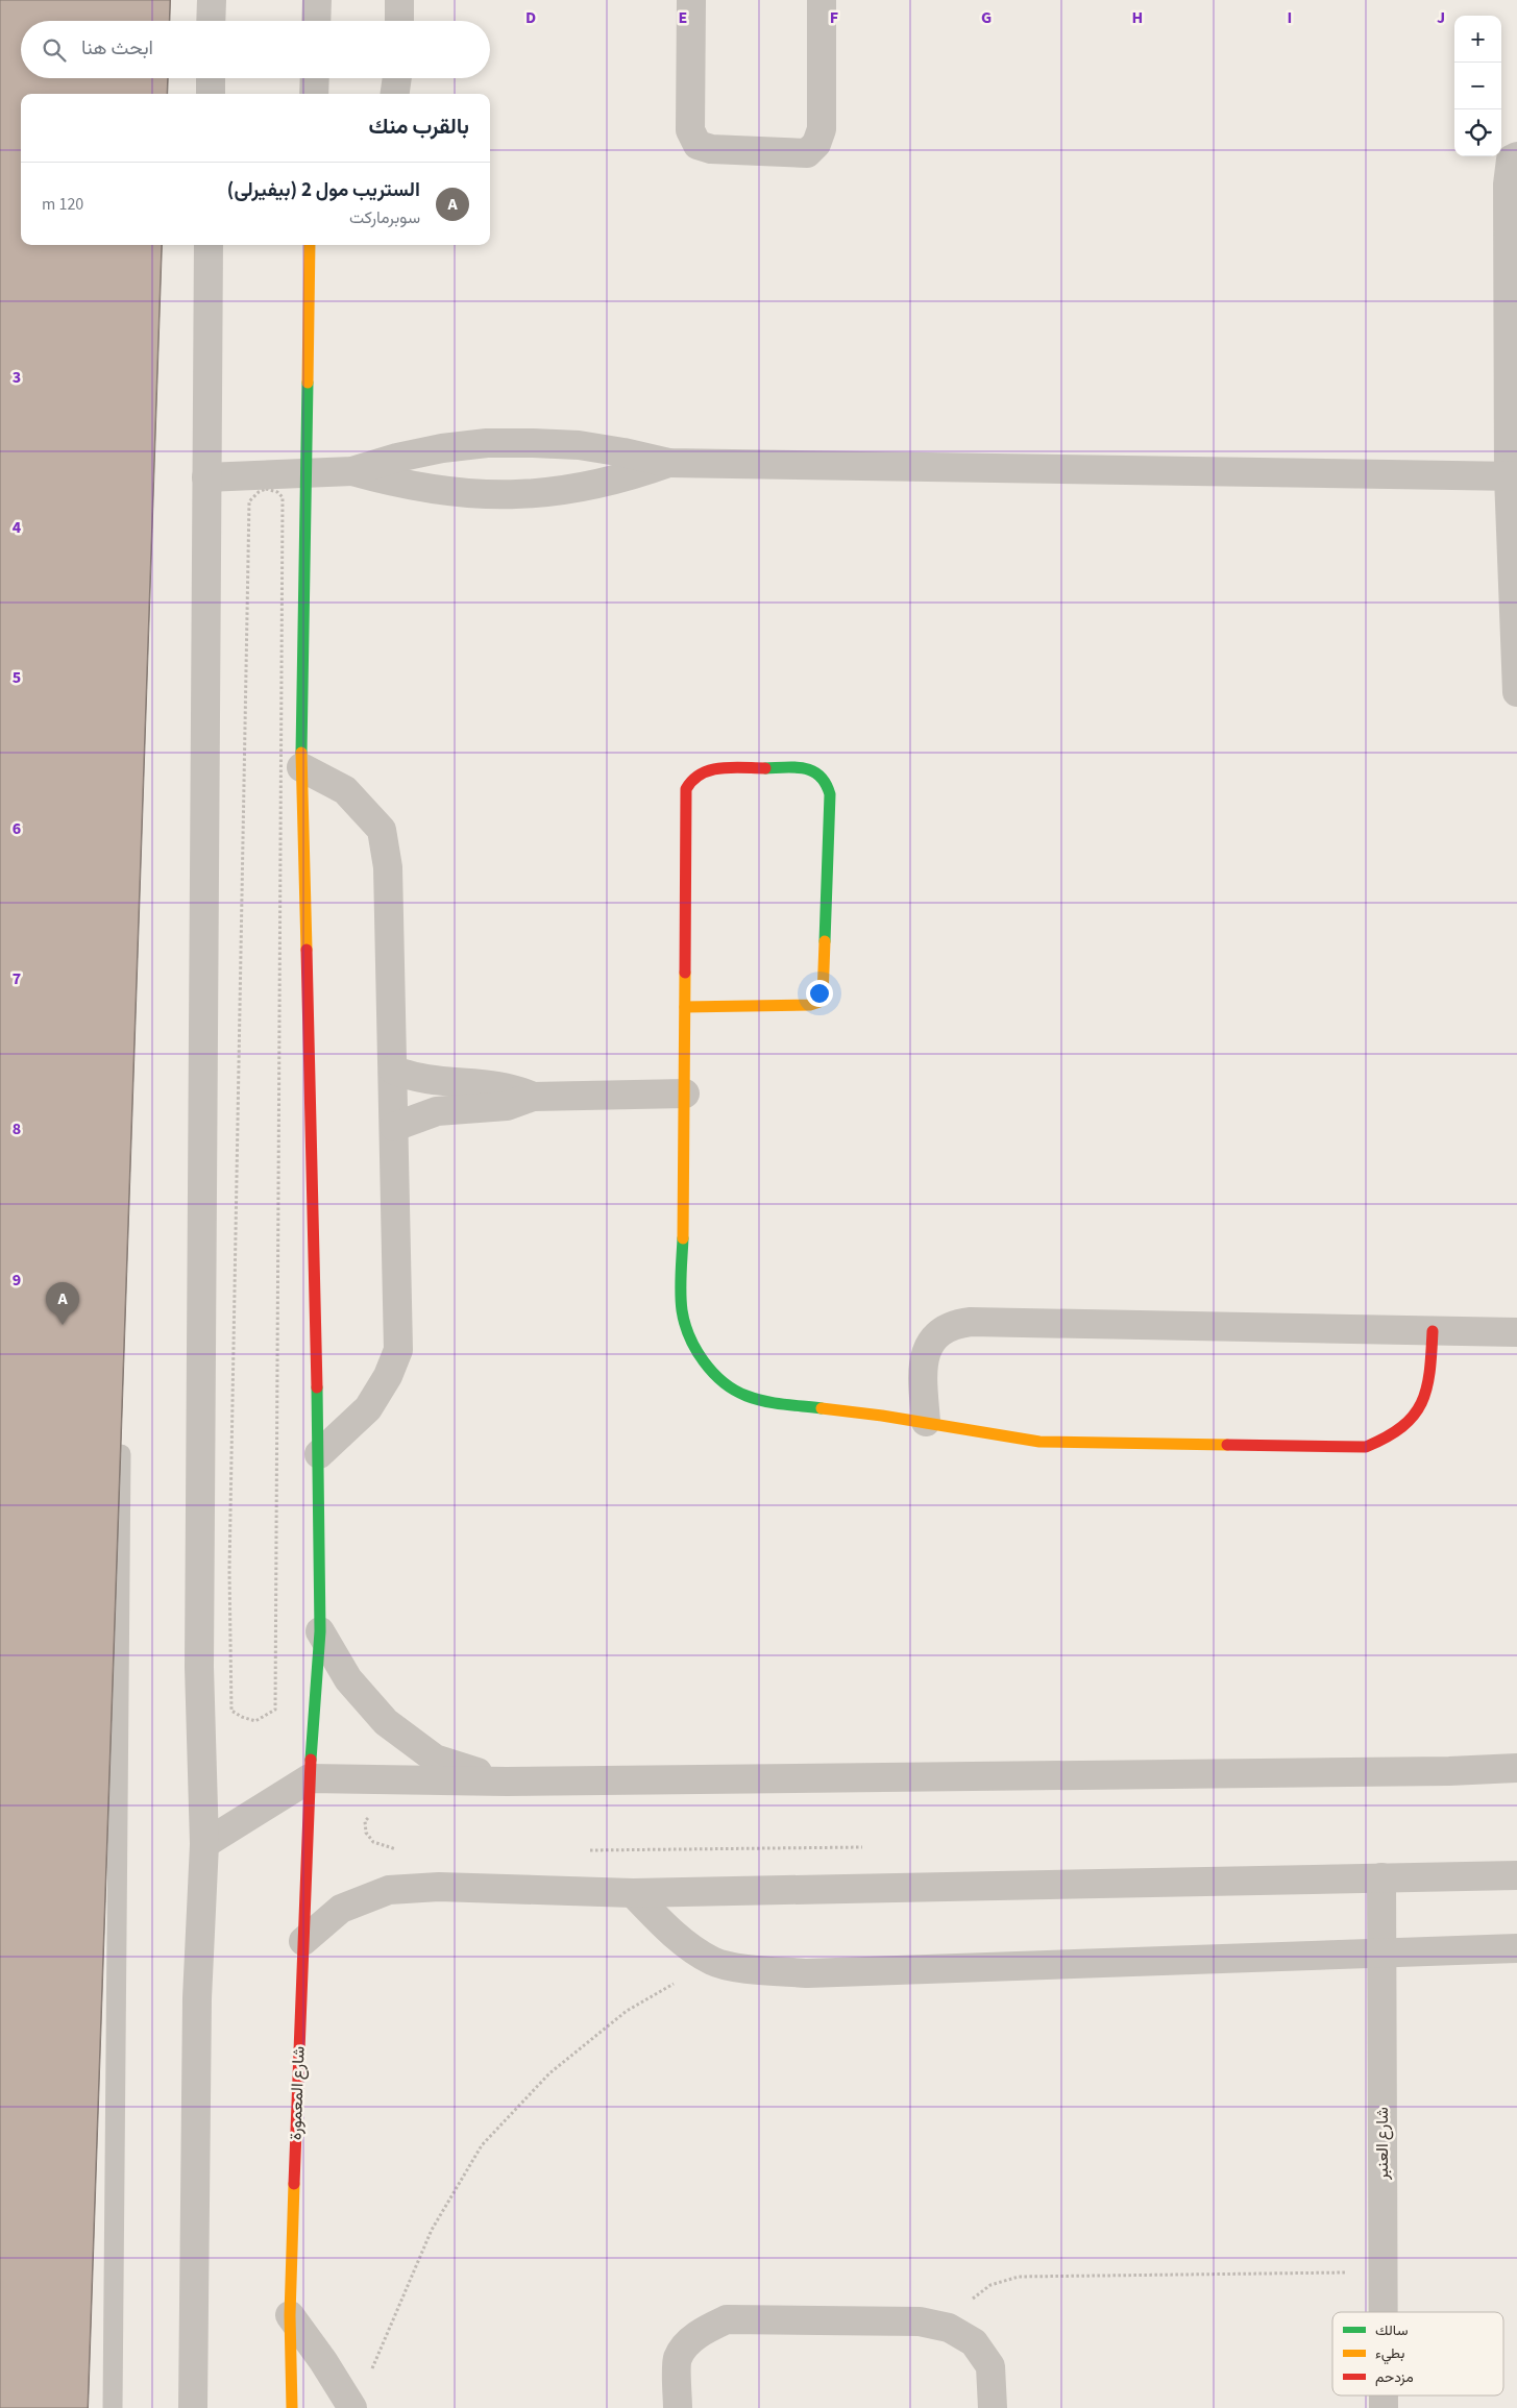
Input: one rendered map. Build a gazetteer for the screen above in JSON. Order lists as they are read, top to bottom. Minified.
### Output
{"streets":{"street":["شارع المعمورة","شارع العنبر"]},"legend":["سالك","بطيء","مزدحم"],"page":{"map_buttons":["+","−"],"search":"ابحث هنا","heading":"بالقرب منك","list":[{"mark":"A","name":"الستريب مول 2 (بيفيرلى)","note":"سوبرماركت","value":"120 m"}],"pins":"A"},"grid":{"columns":["D","E","F","G","H","I","J"],"rows":["3","4","5","6","7","8","9"]}}
